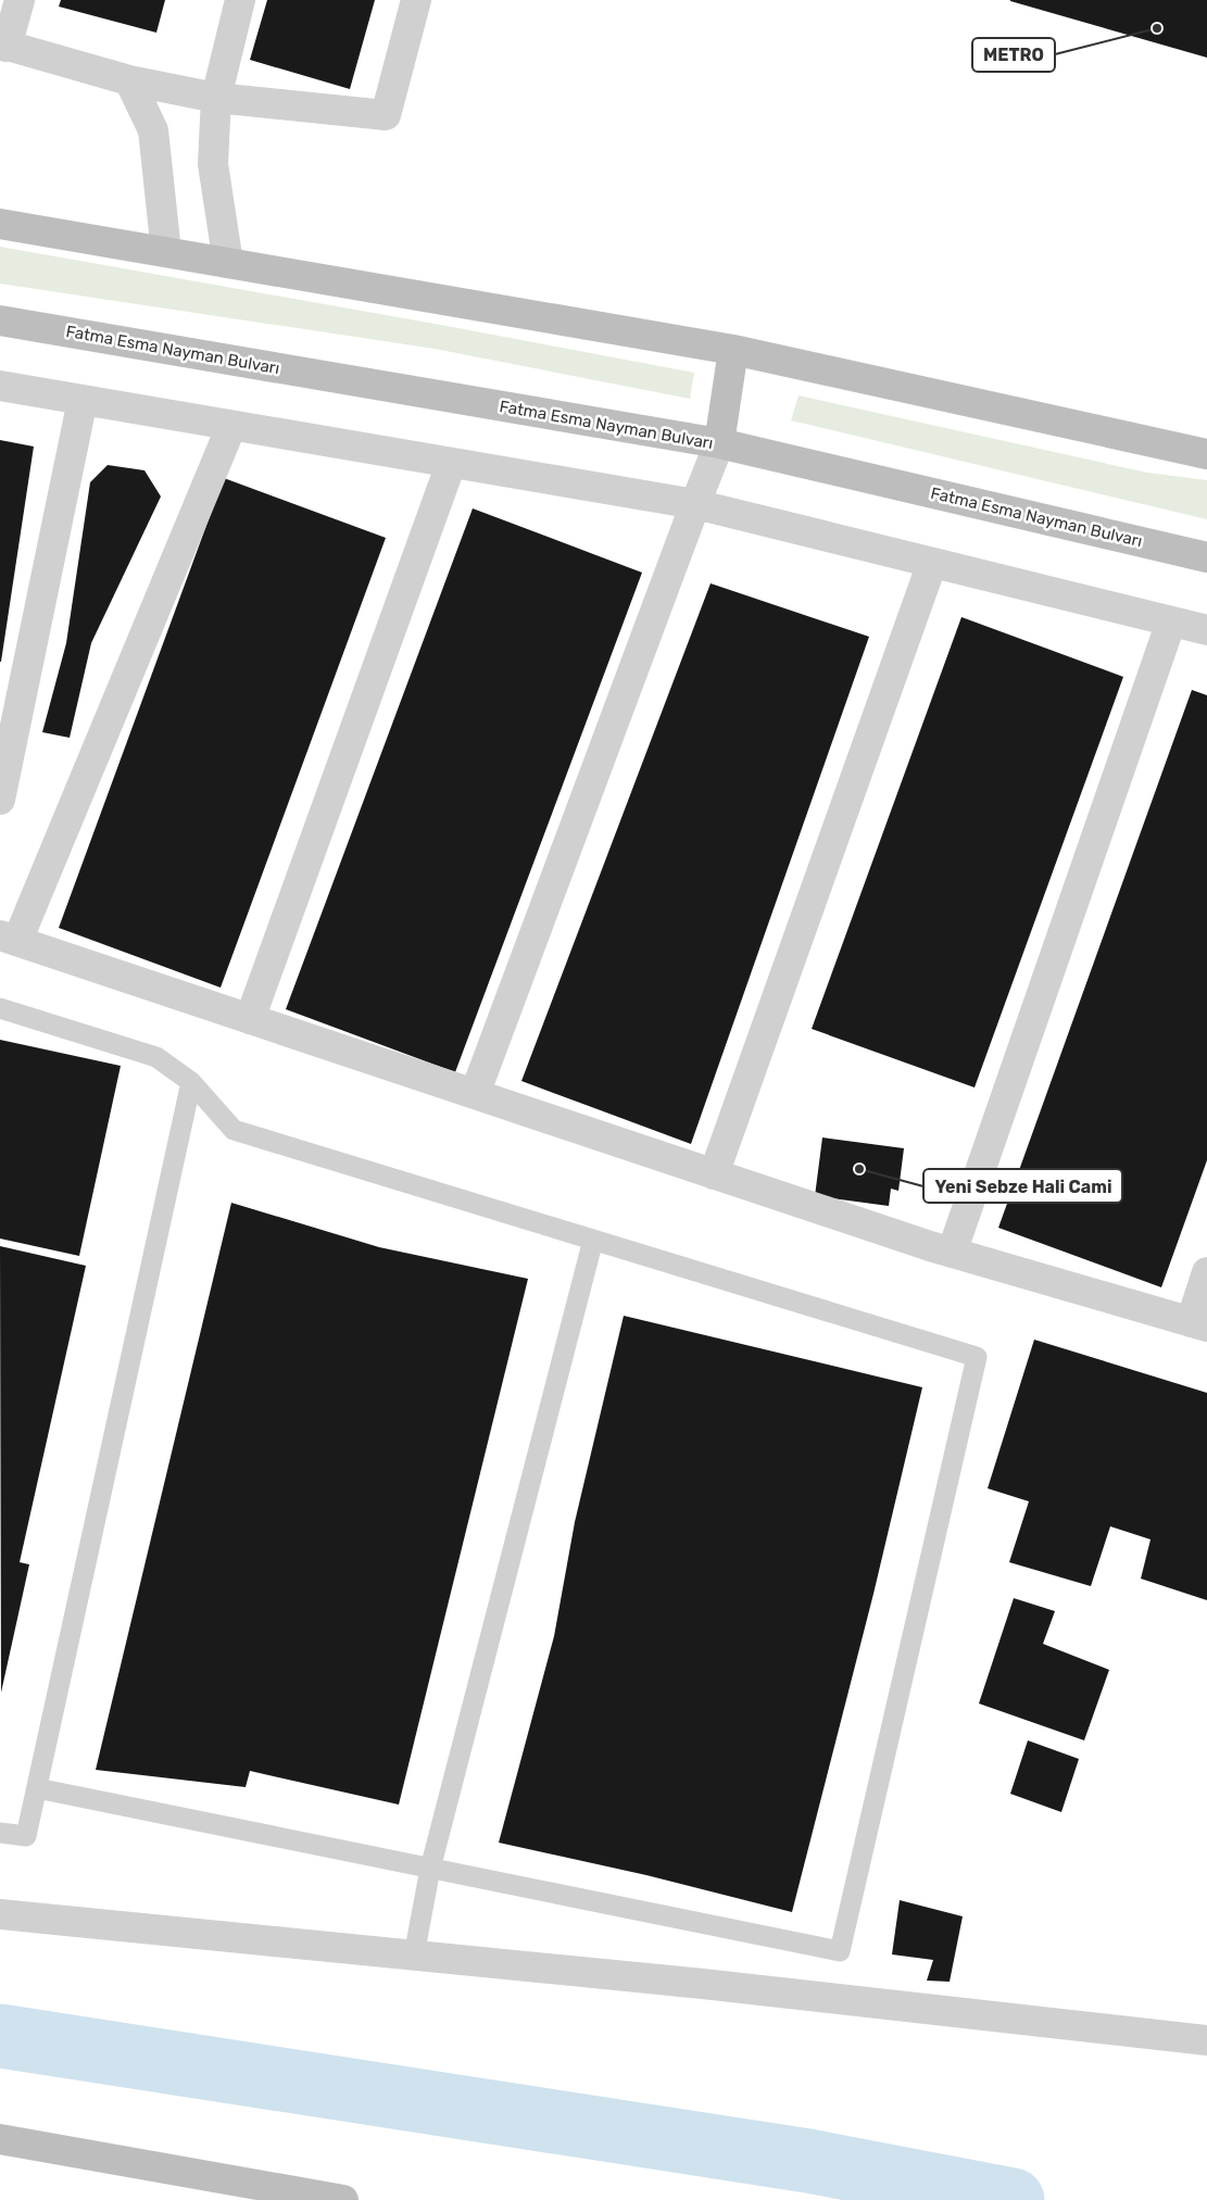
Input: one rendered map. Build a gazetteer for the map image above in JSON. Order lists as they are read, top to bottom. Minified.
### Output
{"streets":{"main road":["Fatma Esma Nayman Bulvarı"]},"places":["METRO","Yeni Sebze Hali Cami"]}
